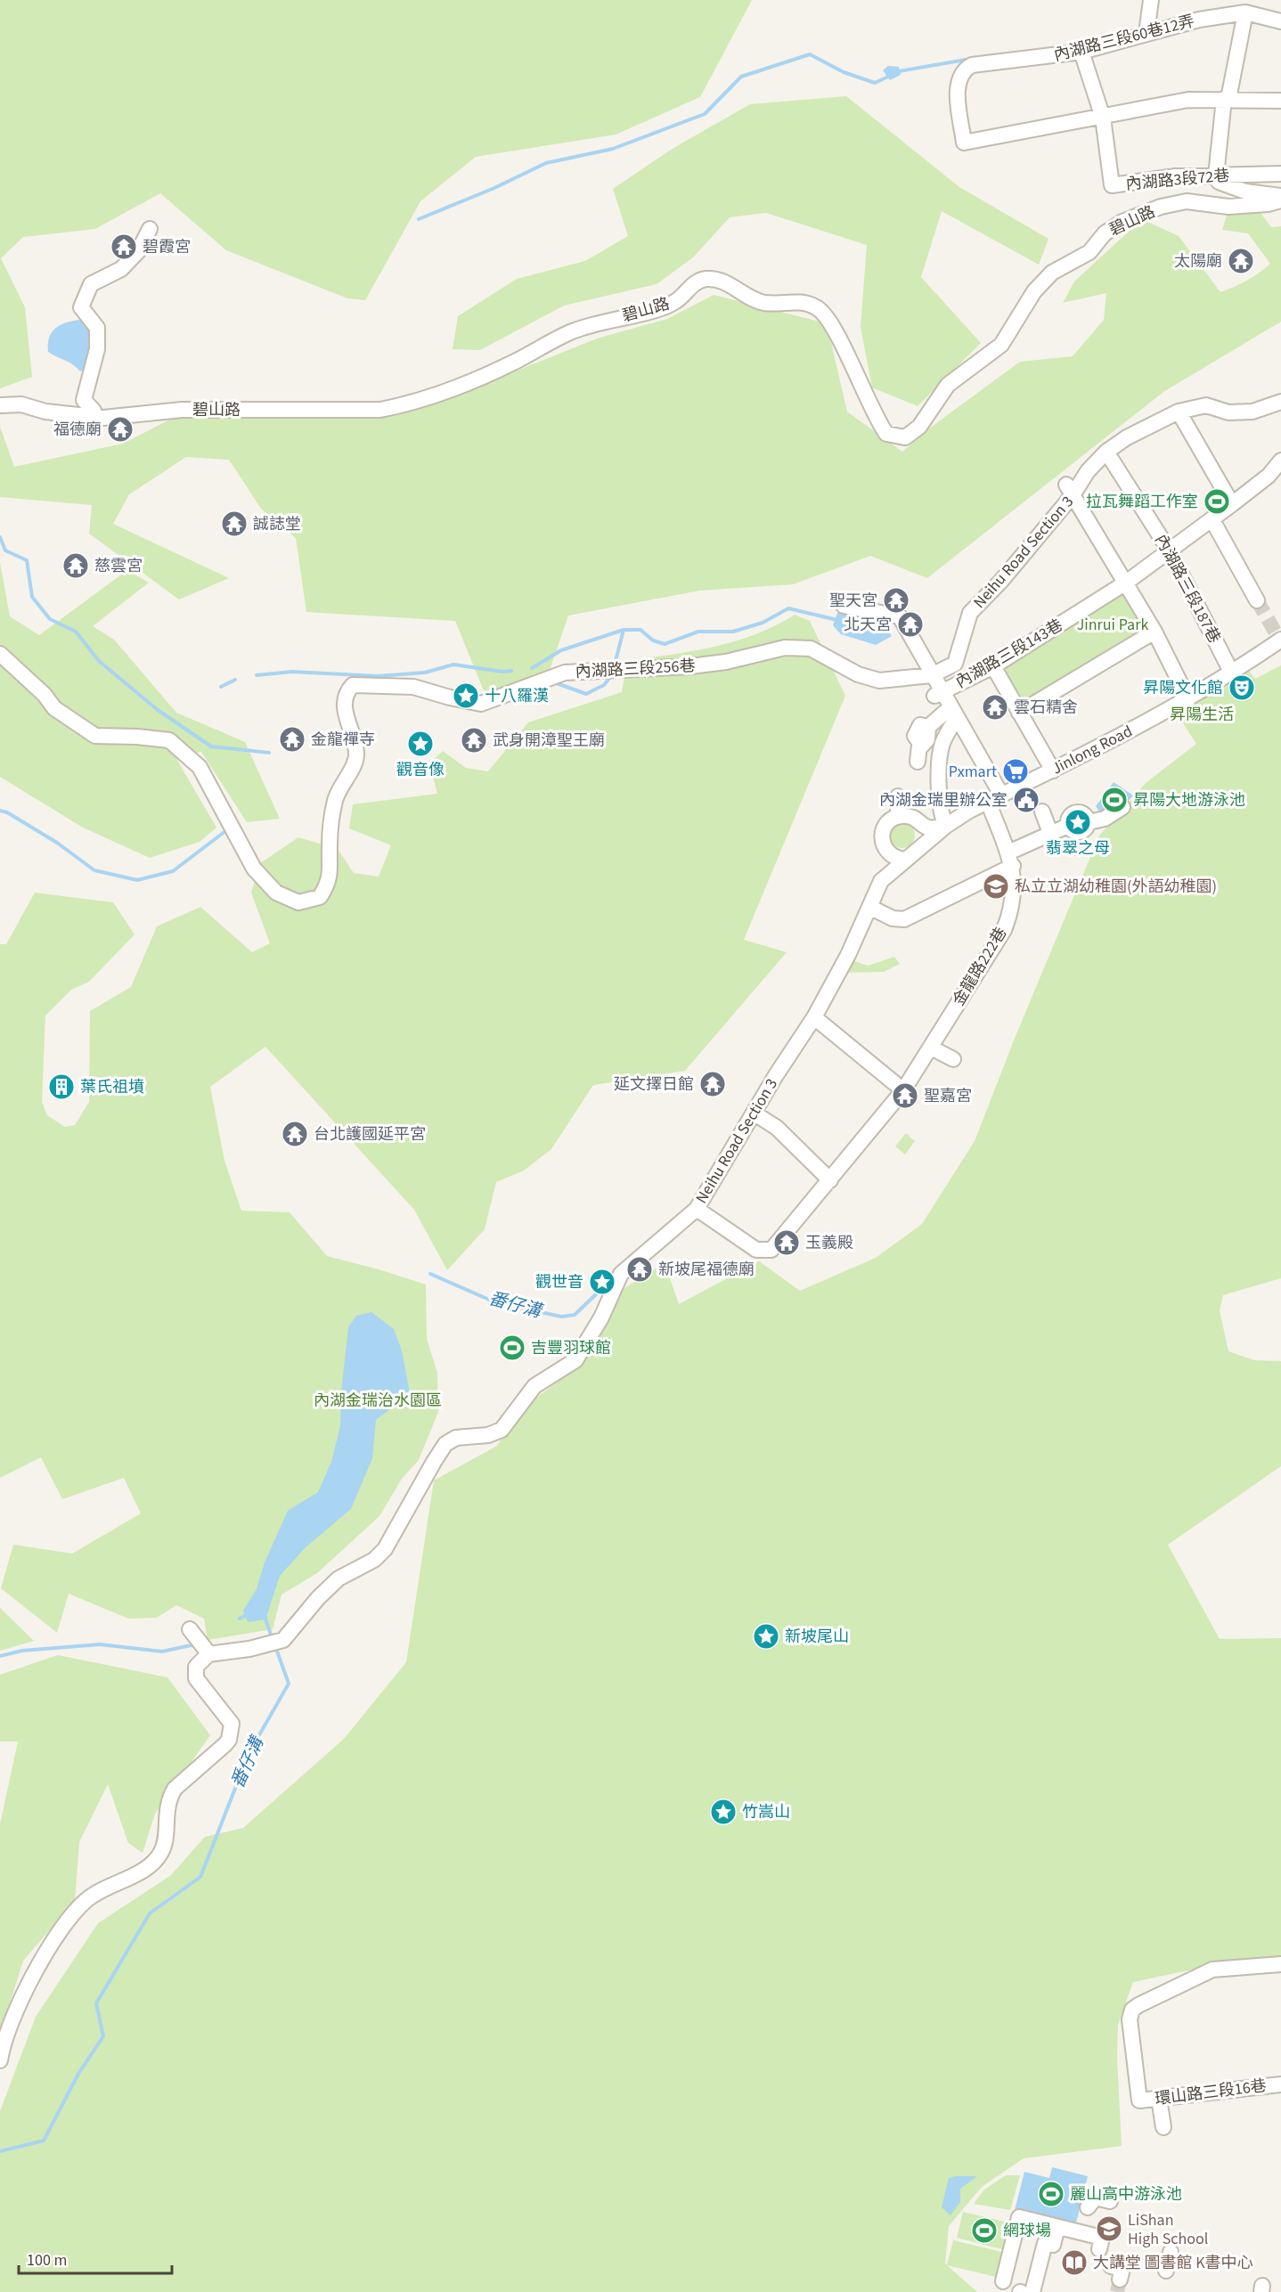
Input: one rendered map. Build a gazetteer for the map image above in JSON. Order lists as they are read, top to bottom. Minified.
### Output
{"streets":{"street":["內湖路三段60巷12弄","內湖路3段72巷","碧山路","Neihu Road Section 3","內湖路三段187巷","內湖路三段143巷","內湖路三段256巷","Jinlong Road","金龍路222巷","環山路三段16巷"]},"crossings":[["內湖路三段60巷12弄","內湖路3段72巷"],["Neihu Road Section 3","內湖路三段187巷"],["Neihu Road Section 3","Jinlong Road"],["Neihu Road Section 3","金龍路222巷"],["內湖路三段187巷","內湖路三段143巷"],["內湖路三段187巷","Jinlong Road"],["內湖路三段143巷","金龍路222巷"],["內湖路三段256巷","金龍路222巷"],["Jinlong Road","金龍路222巷"]],"water":["番仔溝"],"parks":["Jinrui Park","昇陽生活","內湖金瑞治水園區"],"places":{"temple":["碧霞宮","太陽廟","福德廟","誠誌堂","慈雲宮","聖天宮","北天宮","雲石精舍","金龍禪寺","武身開漳聖王廟","延文擇日館","聖嘉宮","台北護國延平宮","玉義殿","新坡尾福德廟"],"sports":["拉瓦舞蹈工作室","昇陽大地游泳池","吉豐羽球館","麗山高中游泳池","網球場"],"theatre":["昇陽文化館"],"place":["十八羅漢","觀音像","翡翠之母","觀世音","新坡尾山","竹嵩山"],"supermarket":["Pxmart"],"public building":["內湖金瑞里辦公室"],"school or university":["私立立湖幼稚園(外語幼稚園)","LiShan High School"],"building":["葉氏祖墳"],"library":["大講堂 圖書館 K書中心"]},"scale_bar":"100 m"}
